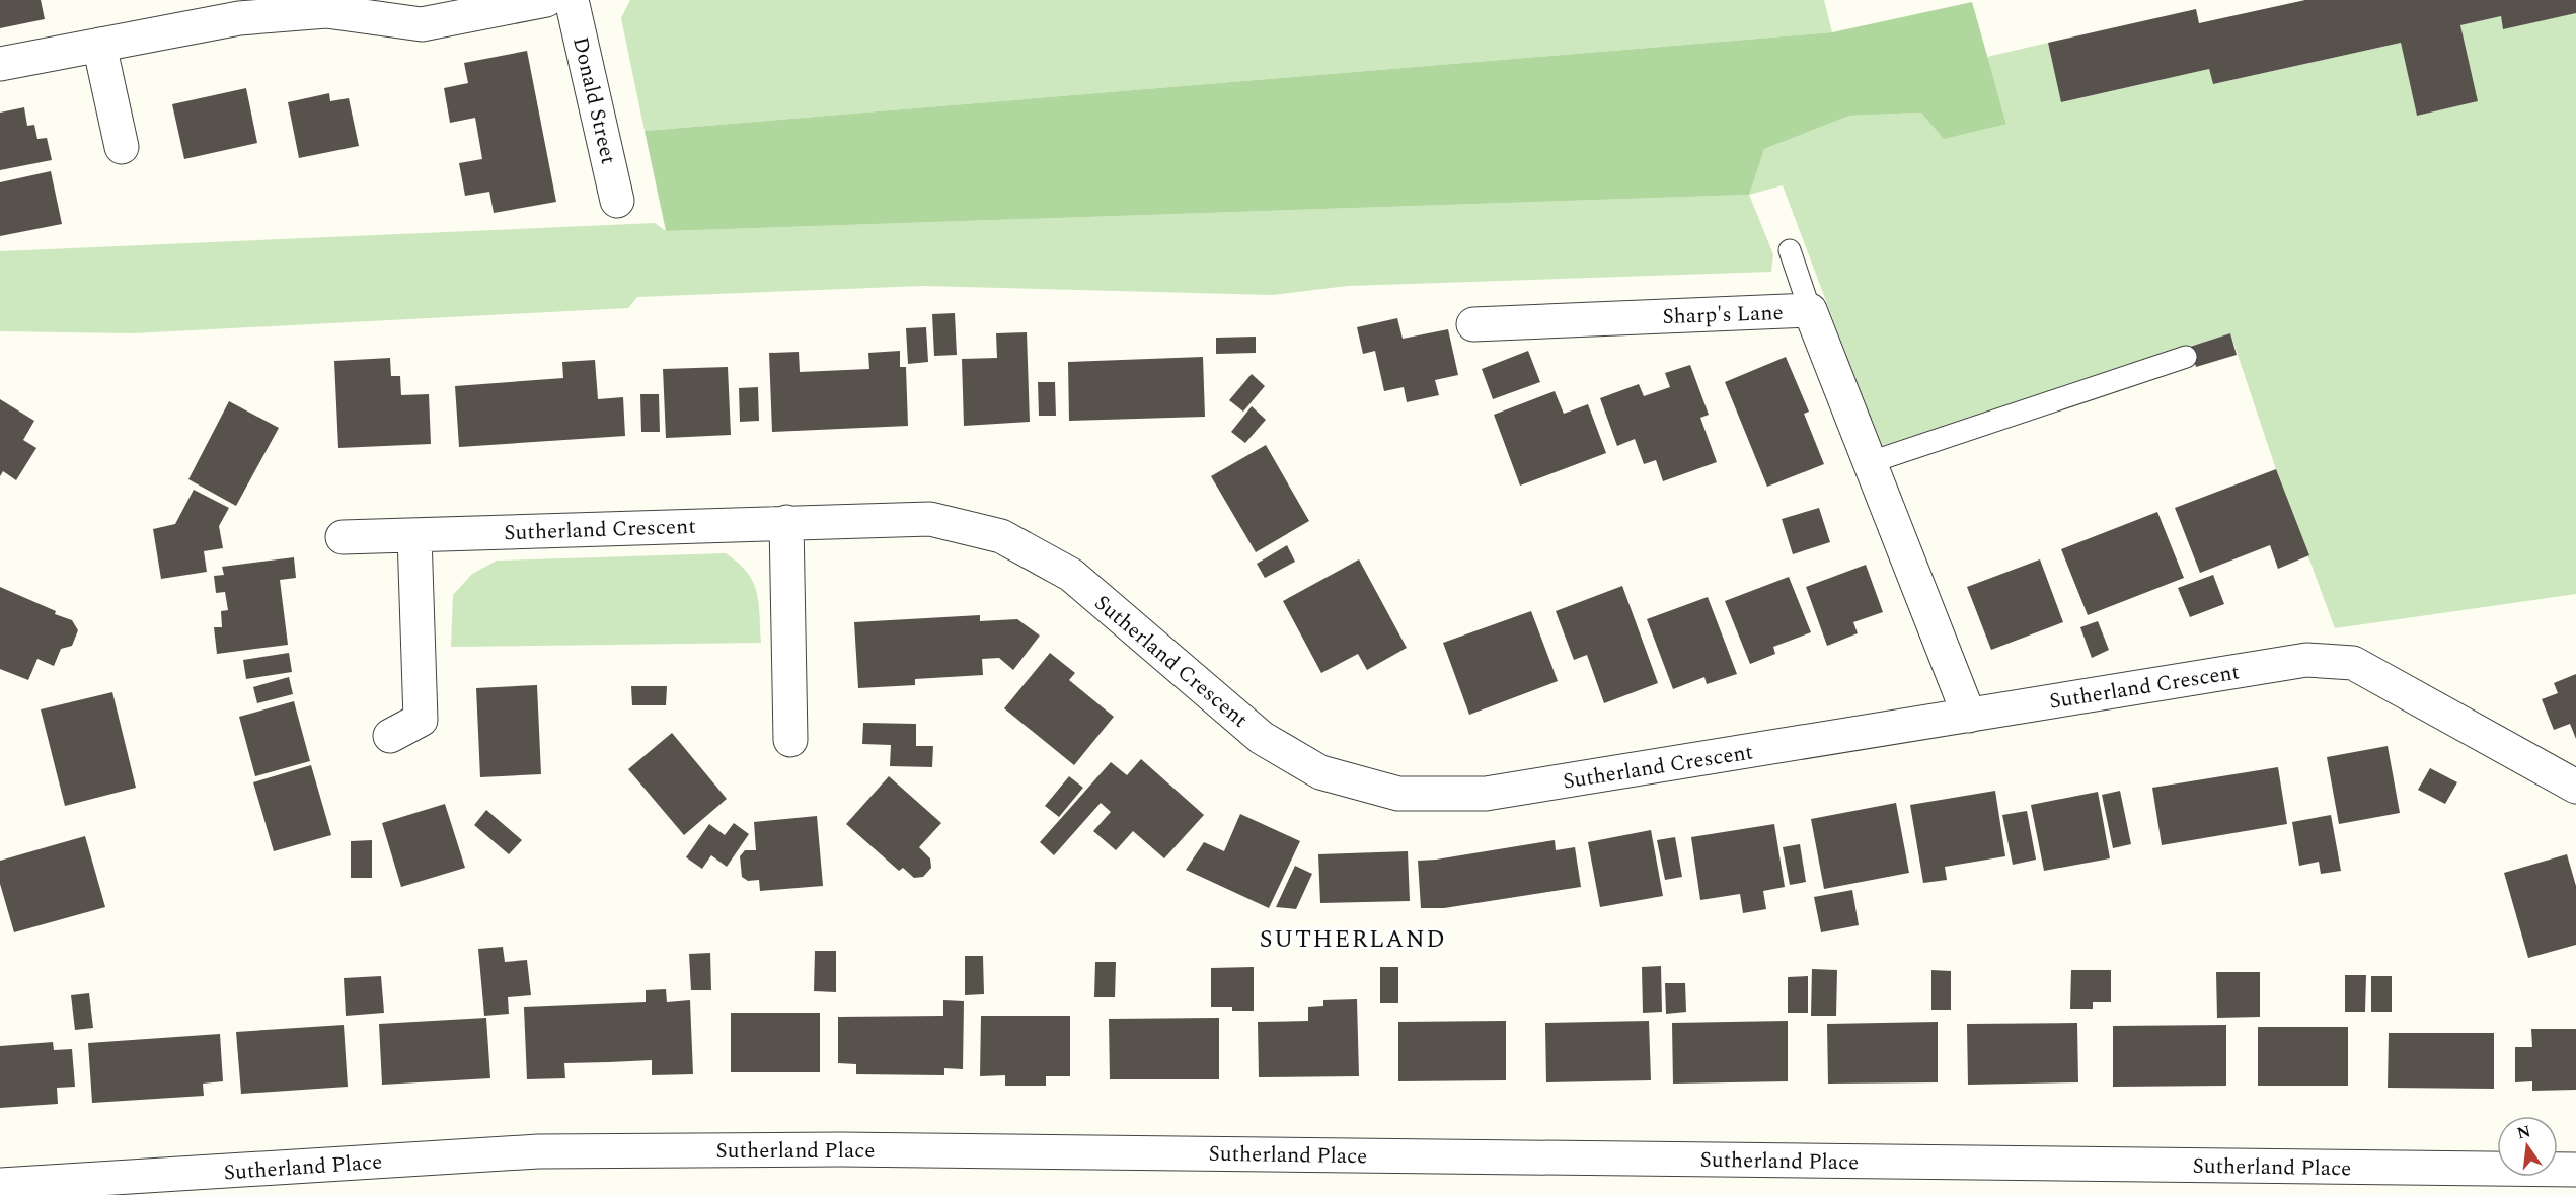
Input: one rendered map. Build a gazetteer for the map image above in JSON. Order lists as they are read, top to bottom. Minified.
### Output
{"streets":{"street":["Donald Street","Sharp's Lane","Sutherland Crescent","Sutherland Place"]},"crossings":[["Sharp's Lane","Sutherland Crescent"]],"districts":["SUTHERLAND"],"north":"top"}
